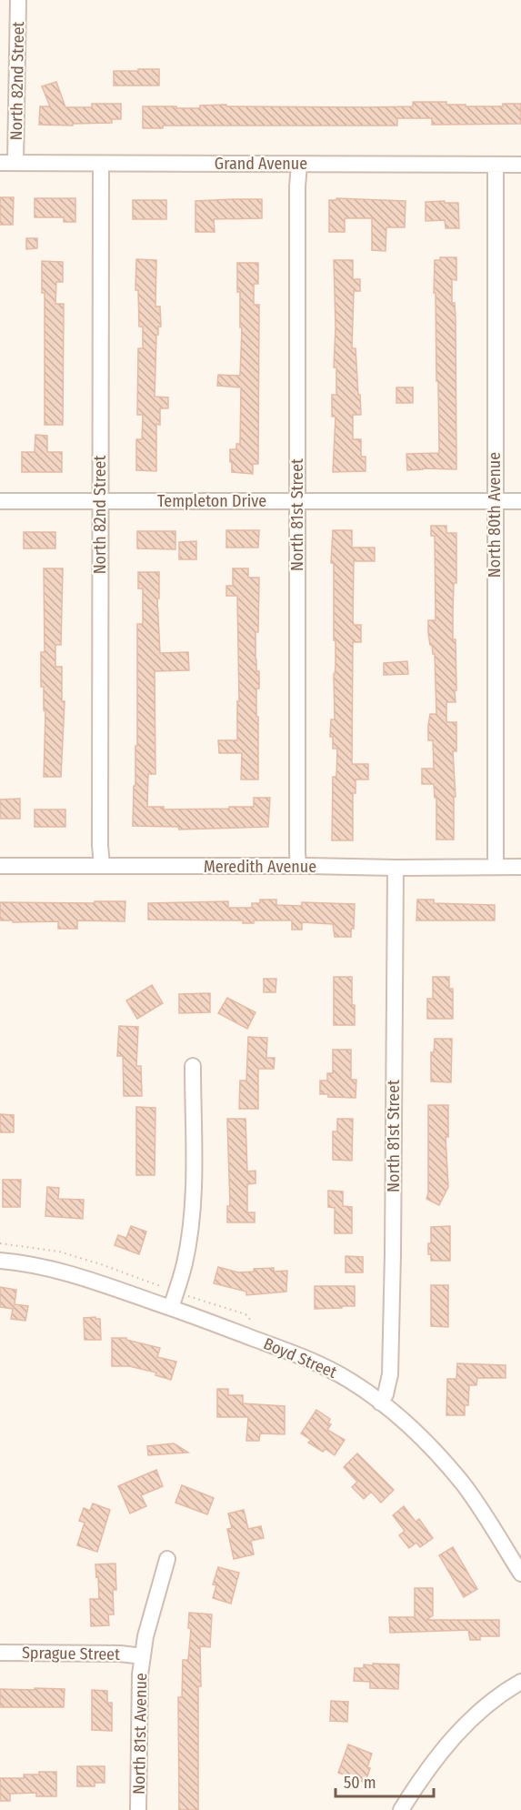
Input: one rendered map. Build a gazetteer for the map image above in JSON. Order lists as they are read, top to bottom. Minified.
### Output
{"streets":{"street":["North 82nd Street","Grand Avenue","Templeton Drive","North 81st Street","North 80th Avenue","Meredith Avenue","Boyd Street","Sprague Street","North 81st Avenue"]},"crossings":[["North 82nd Street","Grand Avenue"],["North 82nd Street","Templeton Drive"],["North 82nd Street","Meredith Avenue"],["Grand Avenue","North 81st Street"],["Grand Avenue","North 80th Avenue"],["Templeton Drive","North 81st Street"],["Templeton Drive","North 80th Avenue"],["North 81st Street","Meredith Avenue"],["North 81st Street","Boyd Street"],["North 80th Avenue","Meredith Avenue"],["Sprague Street","North 81st Avenue"]],"scale_bar":"50 m"}
